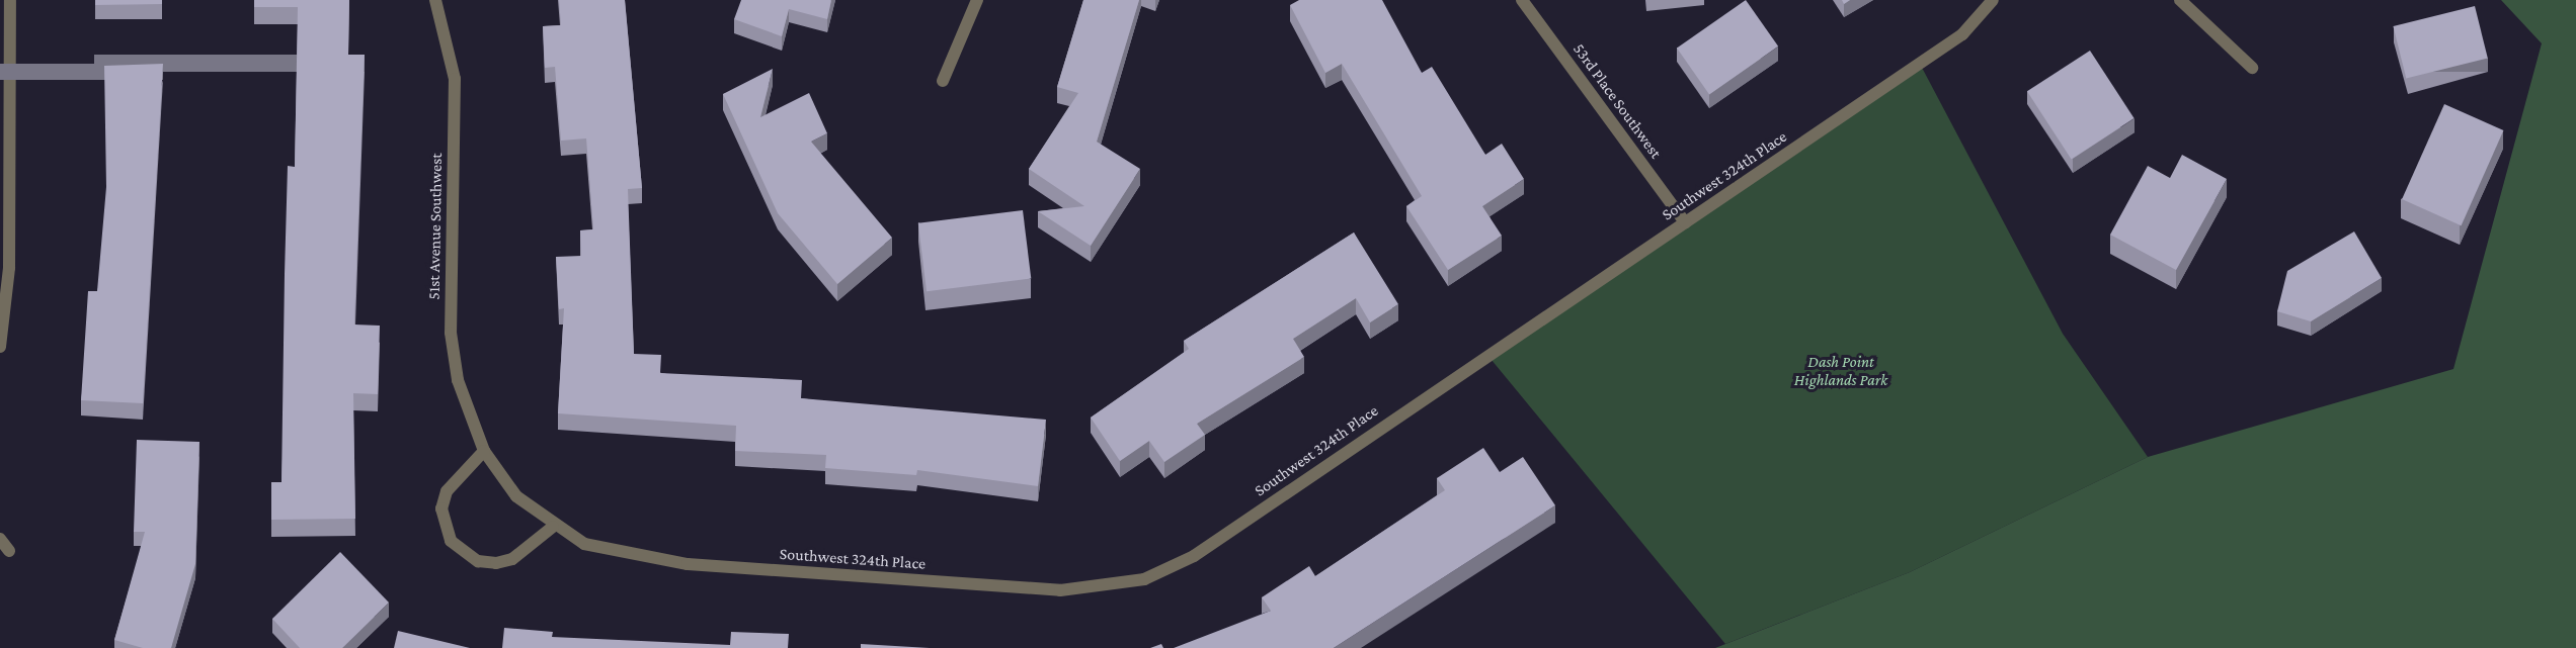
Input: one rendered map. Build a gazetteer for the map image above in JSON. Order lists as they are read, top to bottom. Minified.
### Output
{"streets":{"street":["53rd Place Southwest","Southwest 324th Place","51st Avenue Southwest"]},"crossings":[["53rd Place Southwest","Southwest 324th Place"],["Southwest 324th Place","51st Avenue Southwest"]],"parks":["Dash Point Highlands Park"]}
